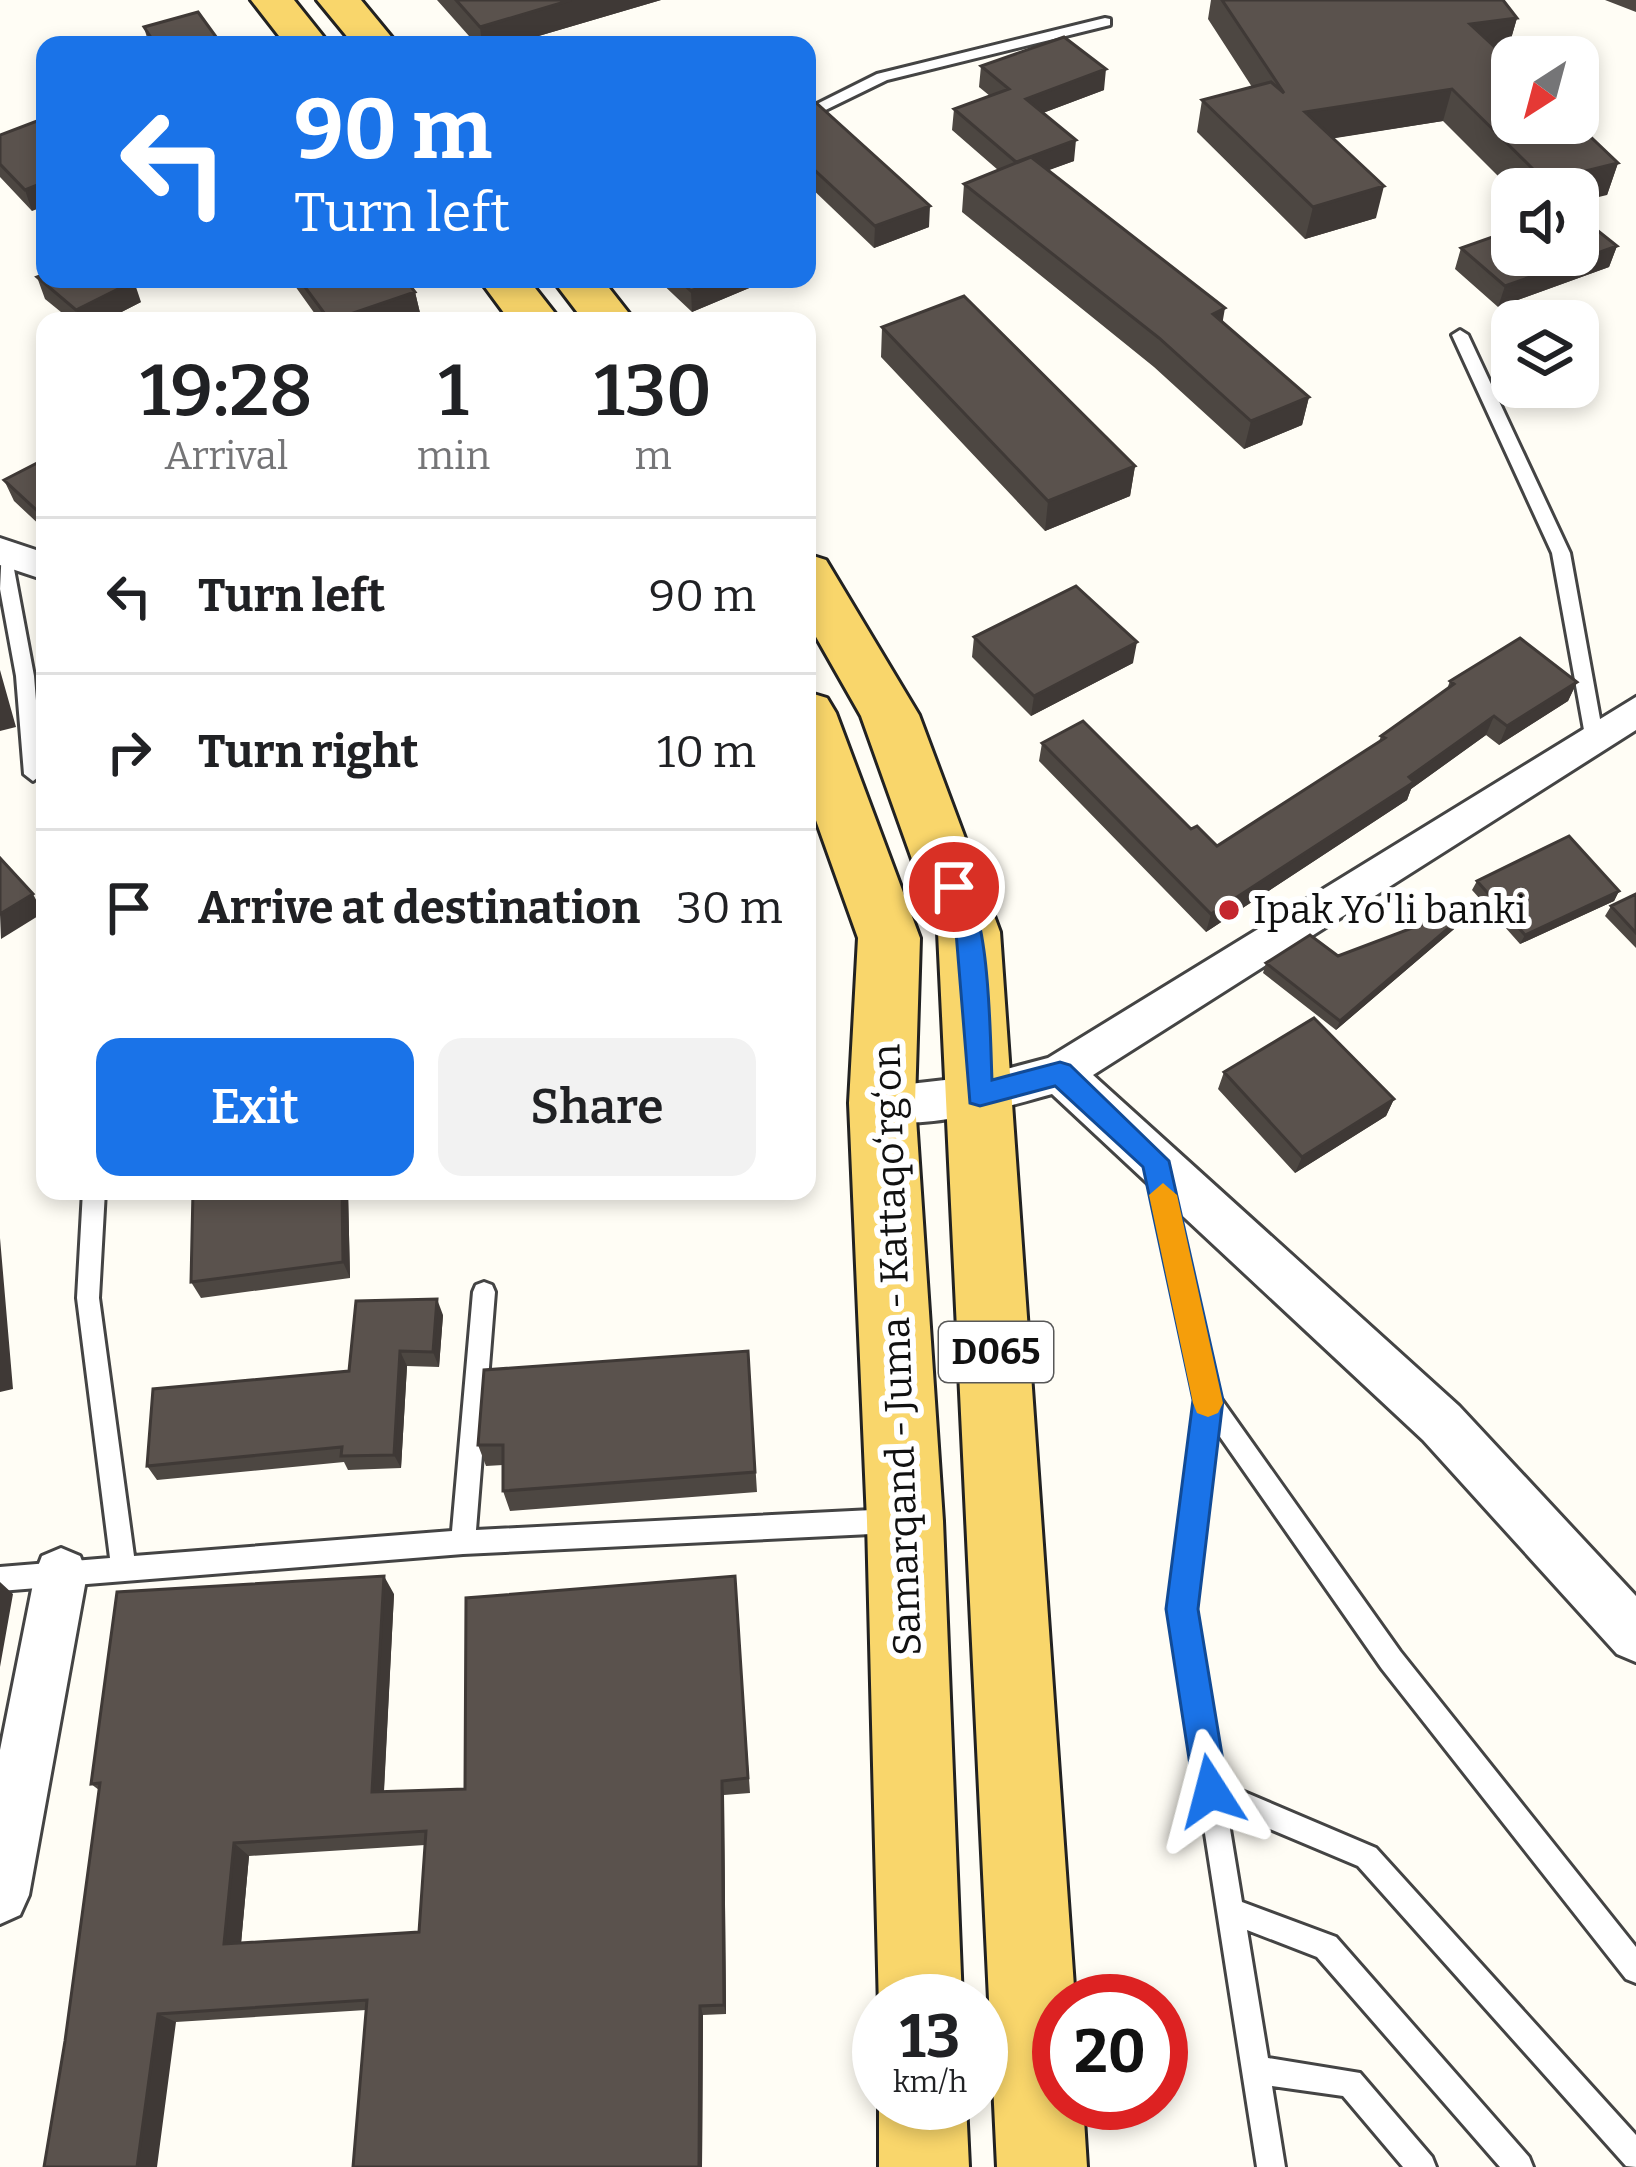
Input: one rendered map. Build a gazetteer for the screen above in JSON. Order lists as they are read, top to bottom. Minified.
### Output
{"streets":{"main road":["Samarqand - Juma - Kattaqo‘rg‘on","D065"]},"places":["Ipak Yo'li banki"],"north":"bottom left","page":{"turn":["90 m","Turn left"],"eta":["19:28","Arrival","1","min","130","m"],"list":[{"name":"Turn left","value":"90 m"},{"name":"Turn right","value":"10 m"},{"name":"Arrive at destination","value":"30 m"}],"buttons":["Exit","Share"],"speed":"13 km/h","limit":"20"}}
